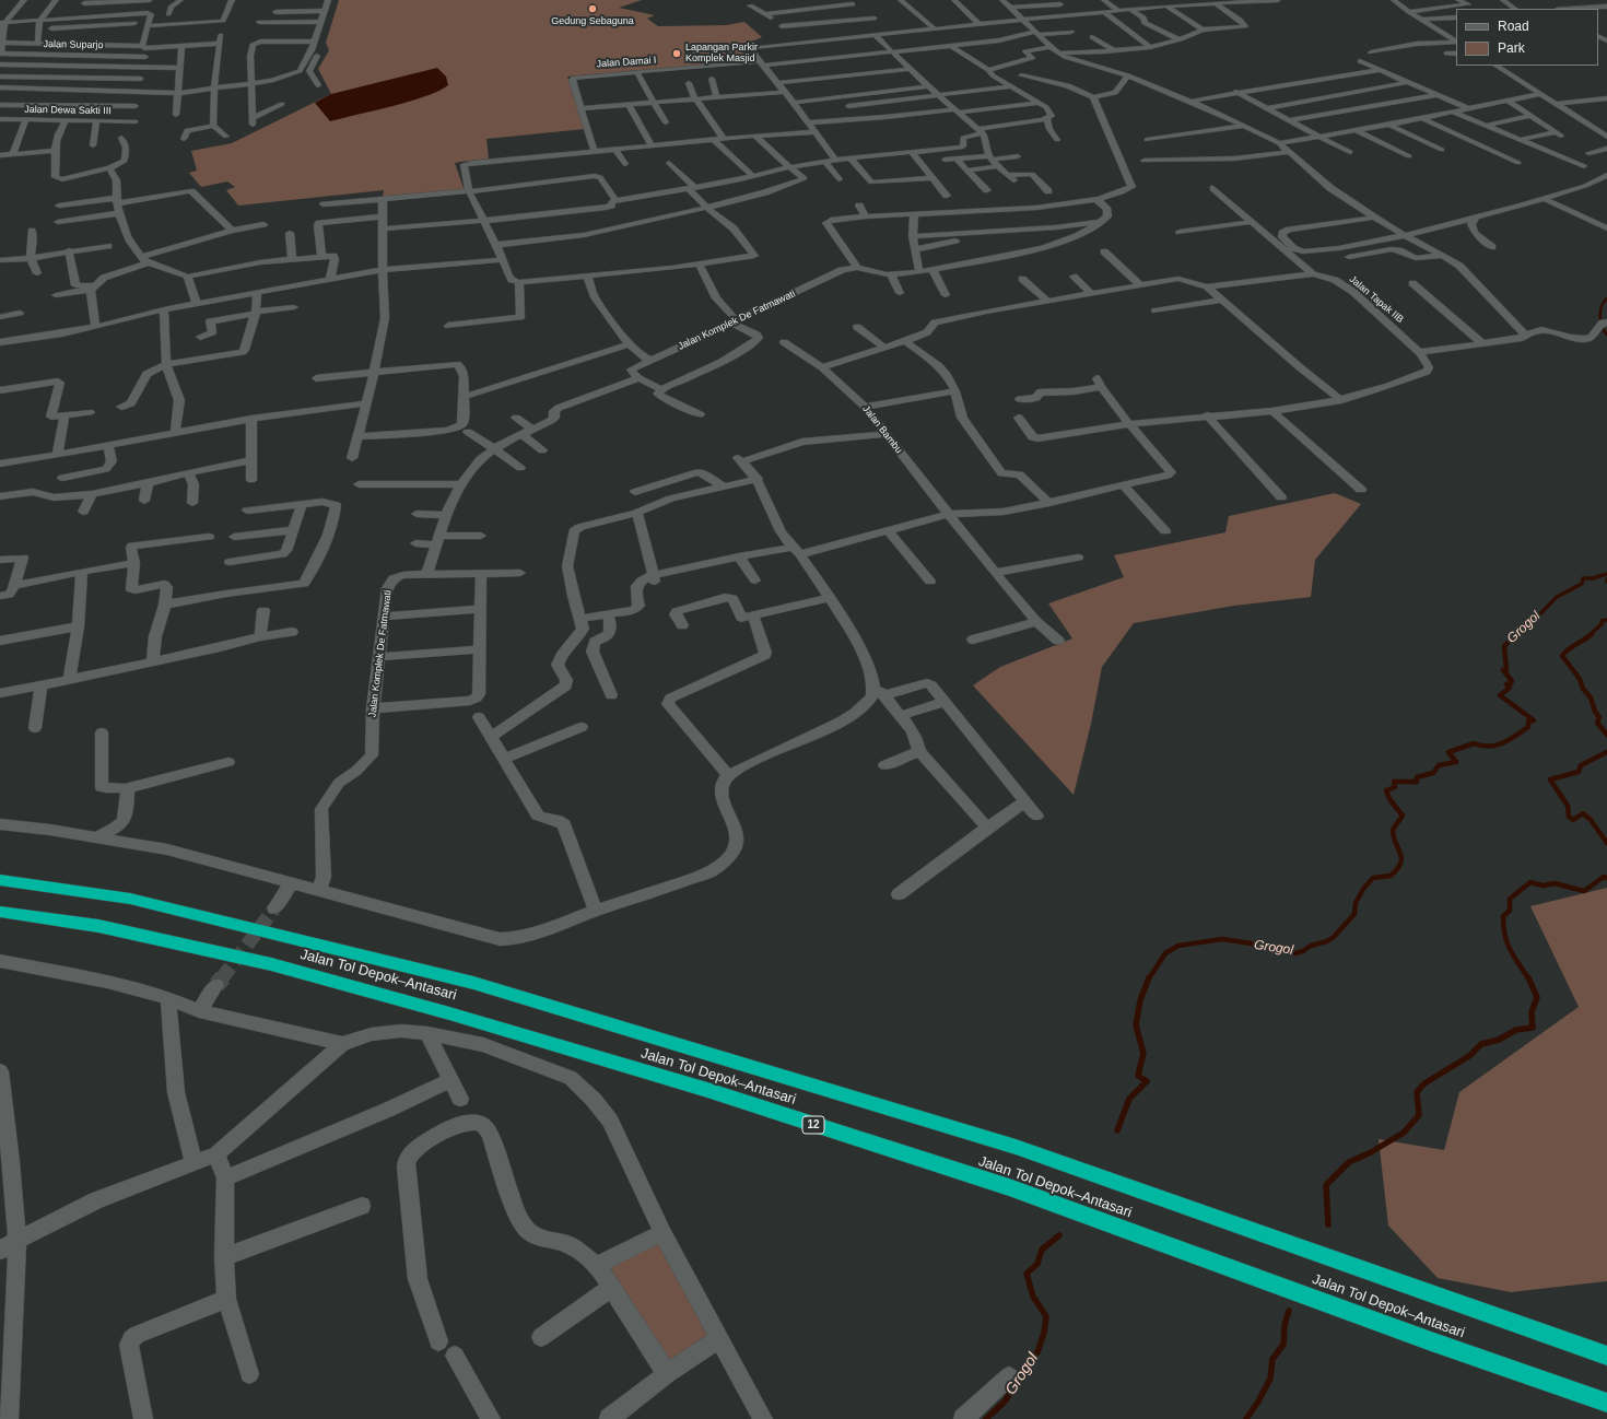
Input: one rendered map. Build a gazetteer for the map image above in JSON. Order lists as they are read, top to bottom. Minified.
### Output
{"streets":{"highway":["Jalan Tol Depok–Antasari","12"],"street":["Jalan Suparjo","Jalan Damai I","Jalan Dewa Sakti III","Jalan Tapak IIB","Jalan Komplek De Fatmawati","Jalan Bambu"]},"water":["Grogol"],"places":["Gedung Sebaguna","Lapangan Parkir Komplek Masjid"],"legend":["Road","Park"]}
